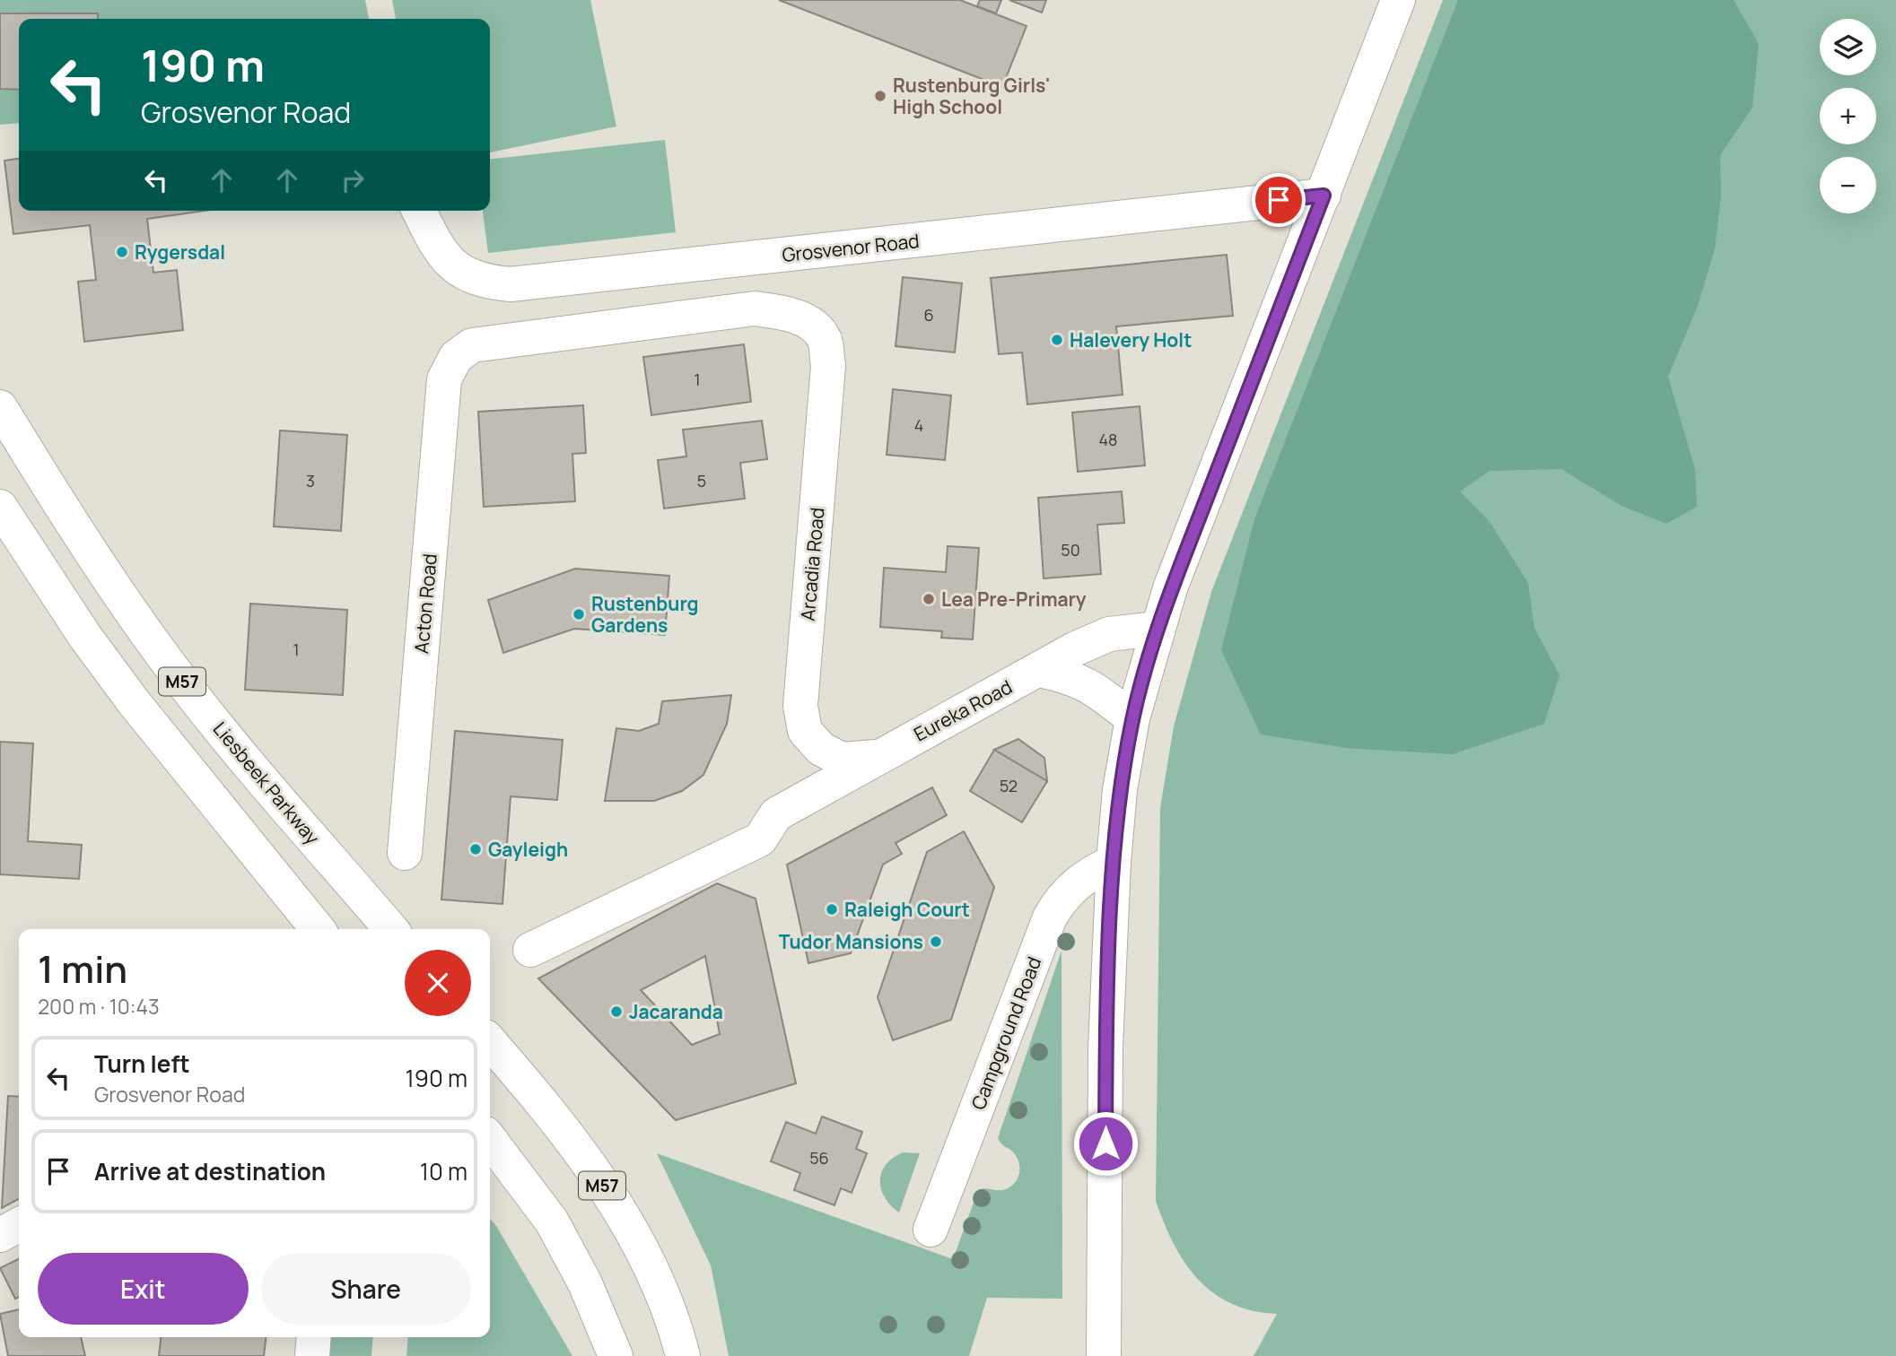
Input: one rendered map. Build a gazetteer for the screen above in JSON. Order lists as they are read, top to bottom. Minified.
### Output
{"streets":{"street":["Grosvenor Road","Arcadia Road","Acton Road","M57","Eureka Road","Liesbeek Parkway","Campground Road"]},"crossings":[["Arcadia Road","Acton Road"],["Arcadia Road","Eureka Road"]],"places":["Rustenburg Girls' High School","Rygersdal","Halevery Holt","Lea Pre-Primary","Rustenburg Gardens","Gayleigh","Raleigh Court","Tudor Mansions","Jacaranda"],"house_numbers":["6","1","4","48","3","5","50","1","52","56"],"page":{"map_buttons":["+","−"],"turn":["190 m","Grosvenor Road"],"heading":["1 min","200 m · 10:43"],"list":[{"name":"Turn left","note":"Grosvenor Road","value":"190 m"},{"name":"Arrive at destination","value":"10 m"}],"buttons":["Exit","Share"]}}
